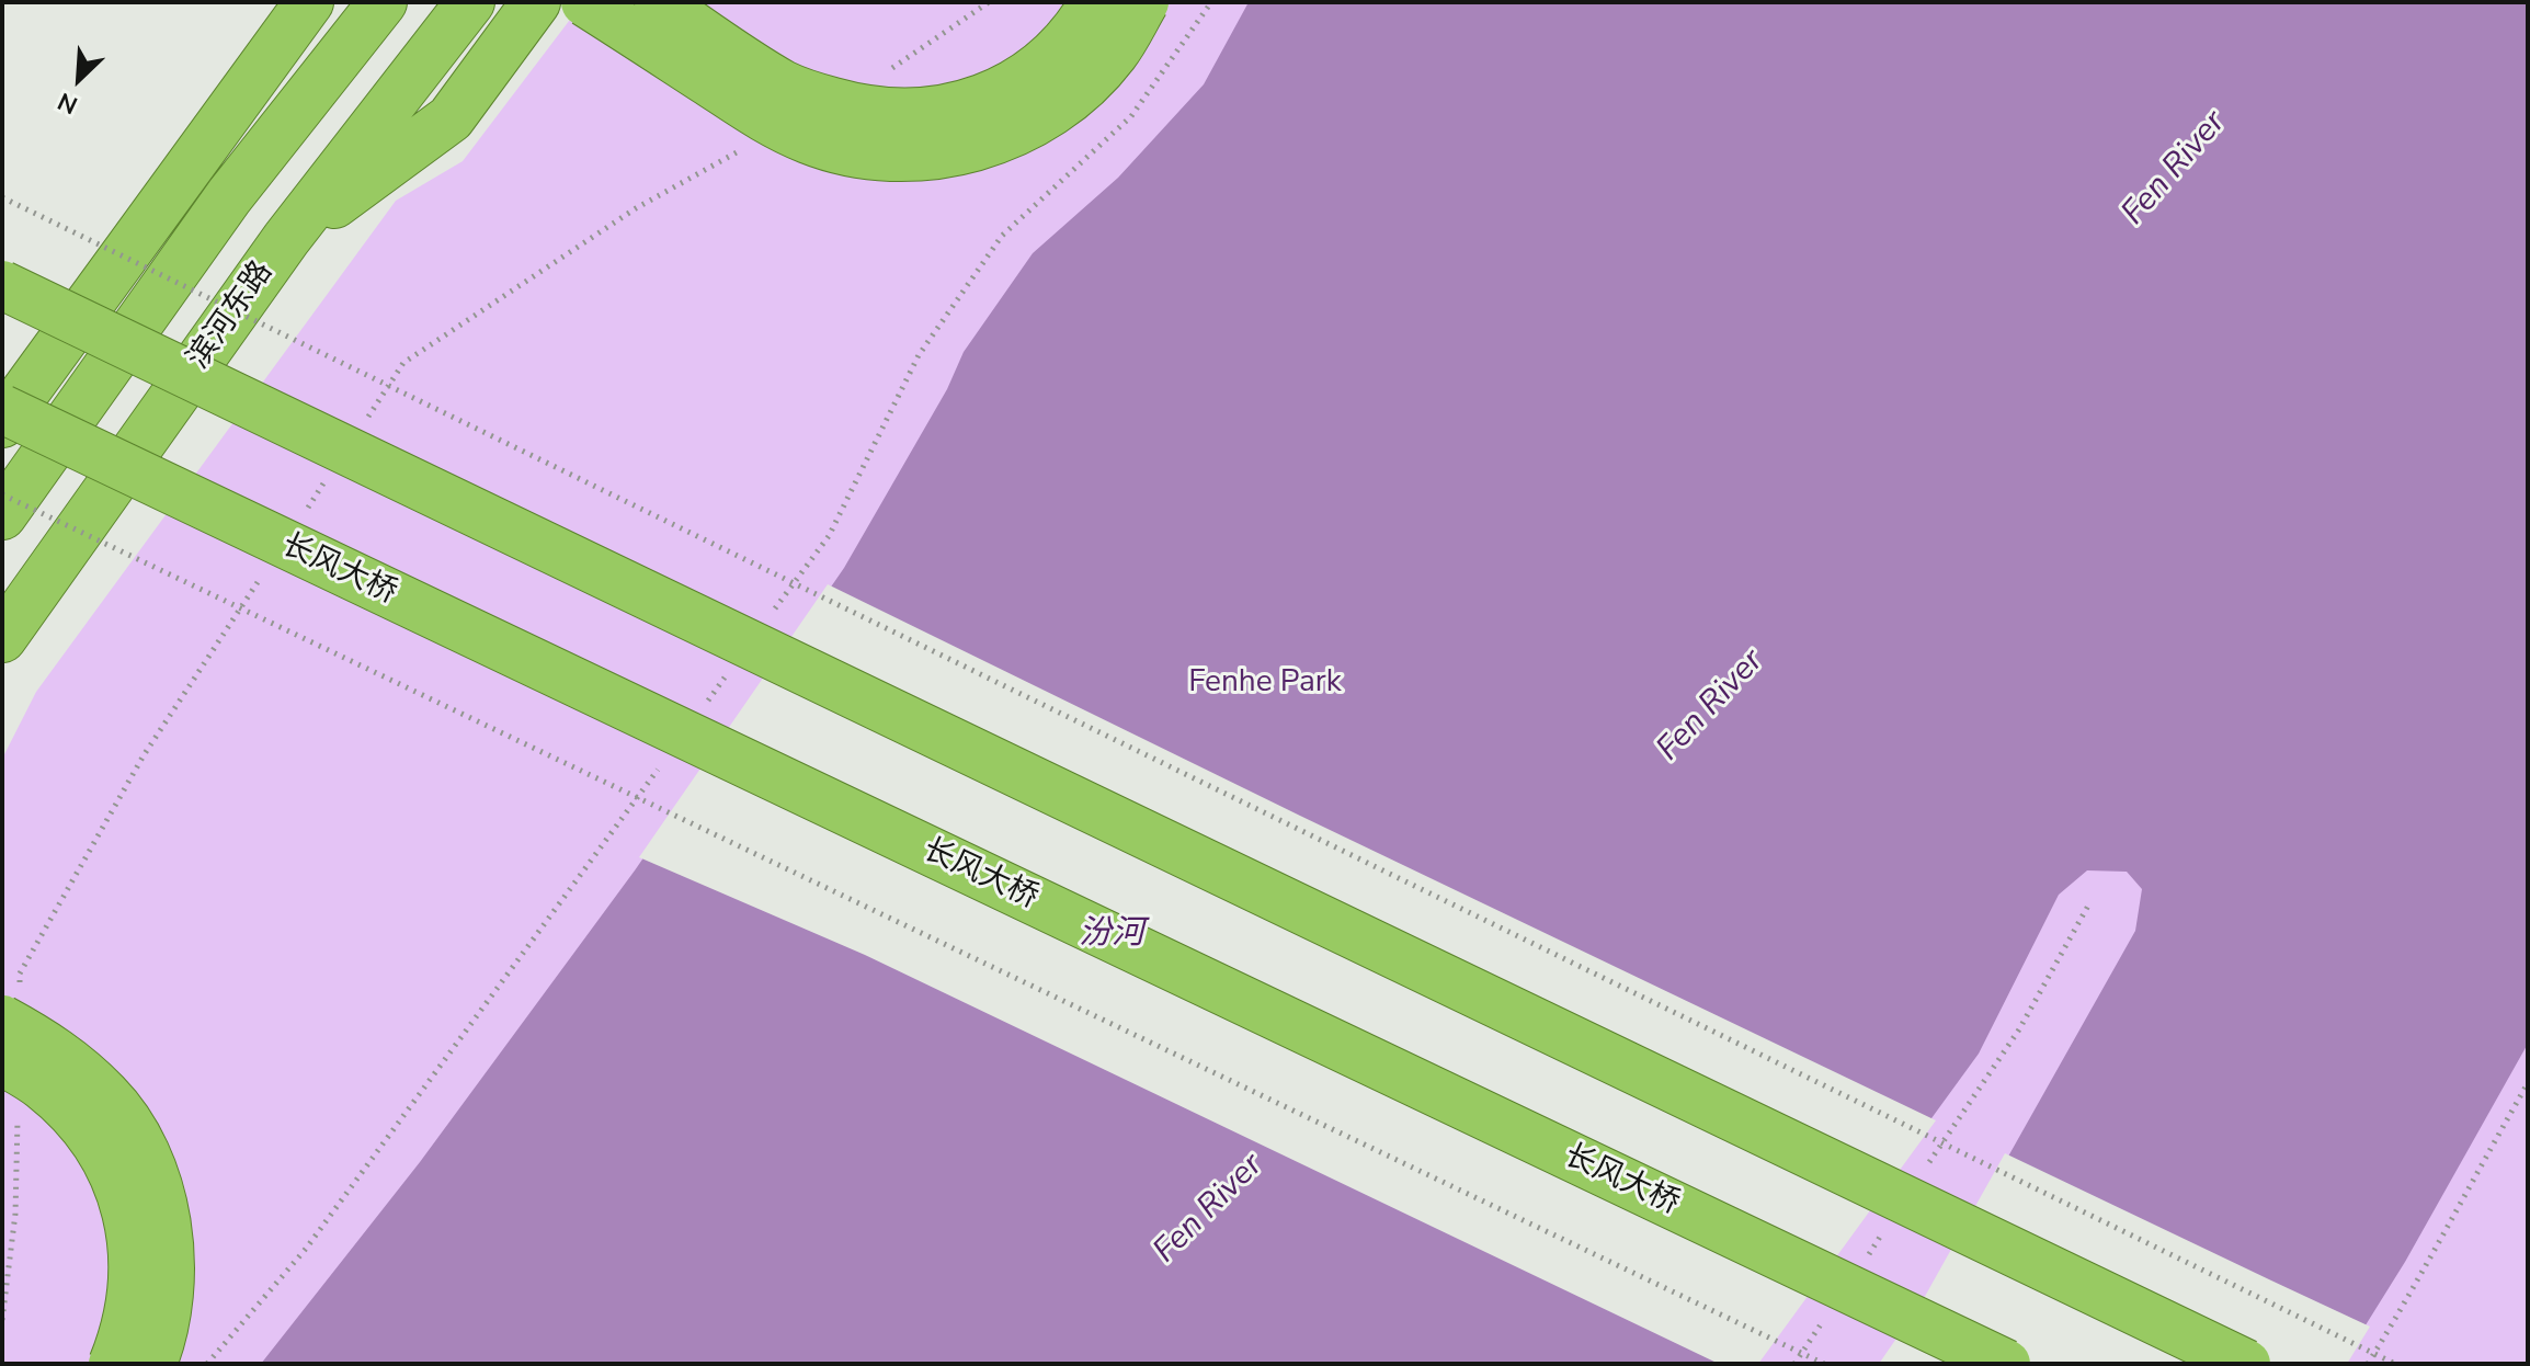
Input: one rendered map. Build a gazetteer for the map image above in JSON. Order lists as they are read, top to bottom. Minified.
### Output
{"streets":{"highway":["滨河东路","长风大桥"]},"water":["Fen River","汾河"],"parks":["Fenhe Park"],"north":"bottom left"}
